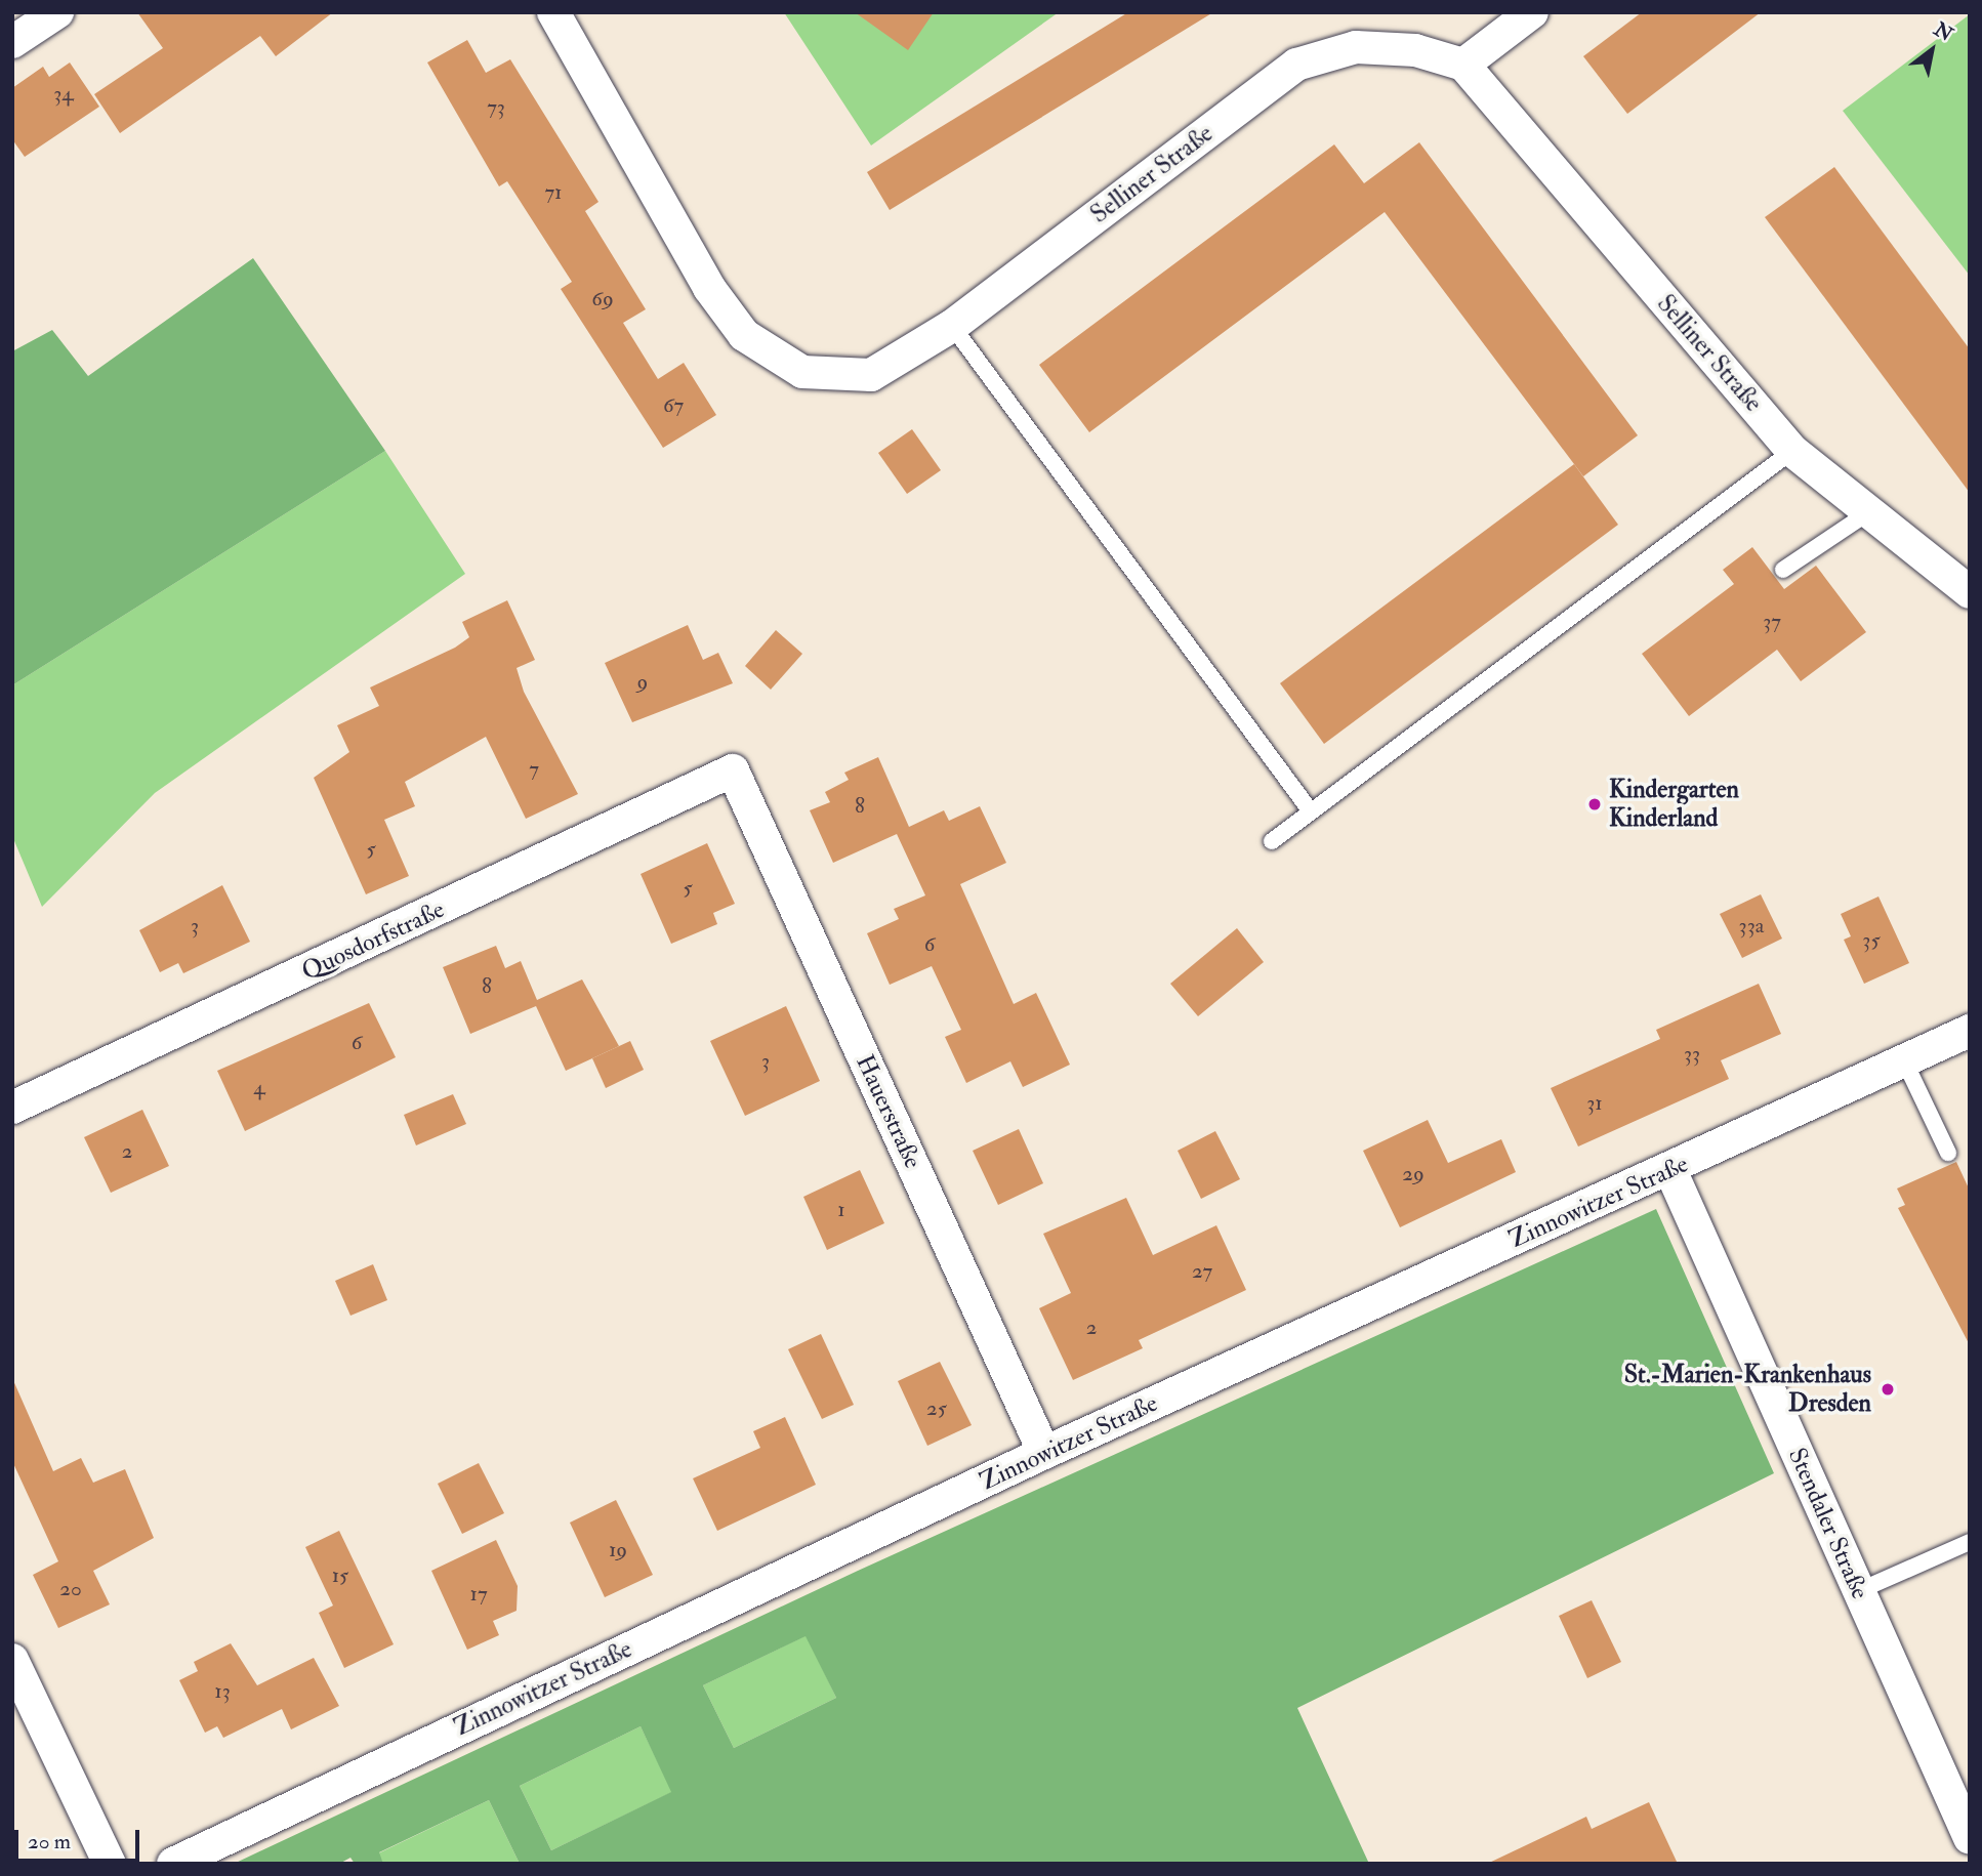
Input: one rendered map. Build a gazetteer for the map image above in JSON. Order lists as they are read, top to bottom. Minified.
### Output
{"streets":{"street":["Selliner Straße","Quosdorfstraße","Hauerstraße","Zinnowitzer Straße","Stendaler Straße"]},"crossings":[["Quosdorfstraße","Hauerstraße"],["Hauerstraße","Zinnowitzer Straße"],["Zinnowitzer Straße","Stendaler Straße"]],"places":["Kindergarten Kinderland","St.-Marien-Krankenhaus Dresden"],"house_numbers":["34","73","71","69","67","37","9","7","8","5","5","3","33a","35","6","8","6","33","3","4","31","2","29","1","27","2","25","19","15","20","17","13"],"scale_bar":"20 m","north":"top right"}
